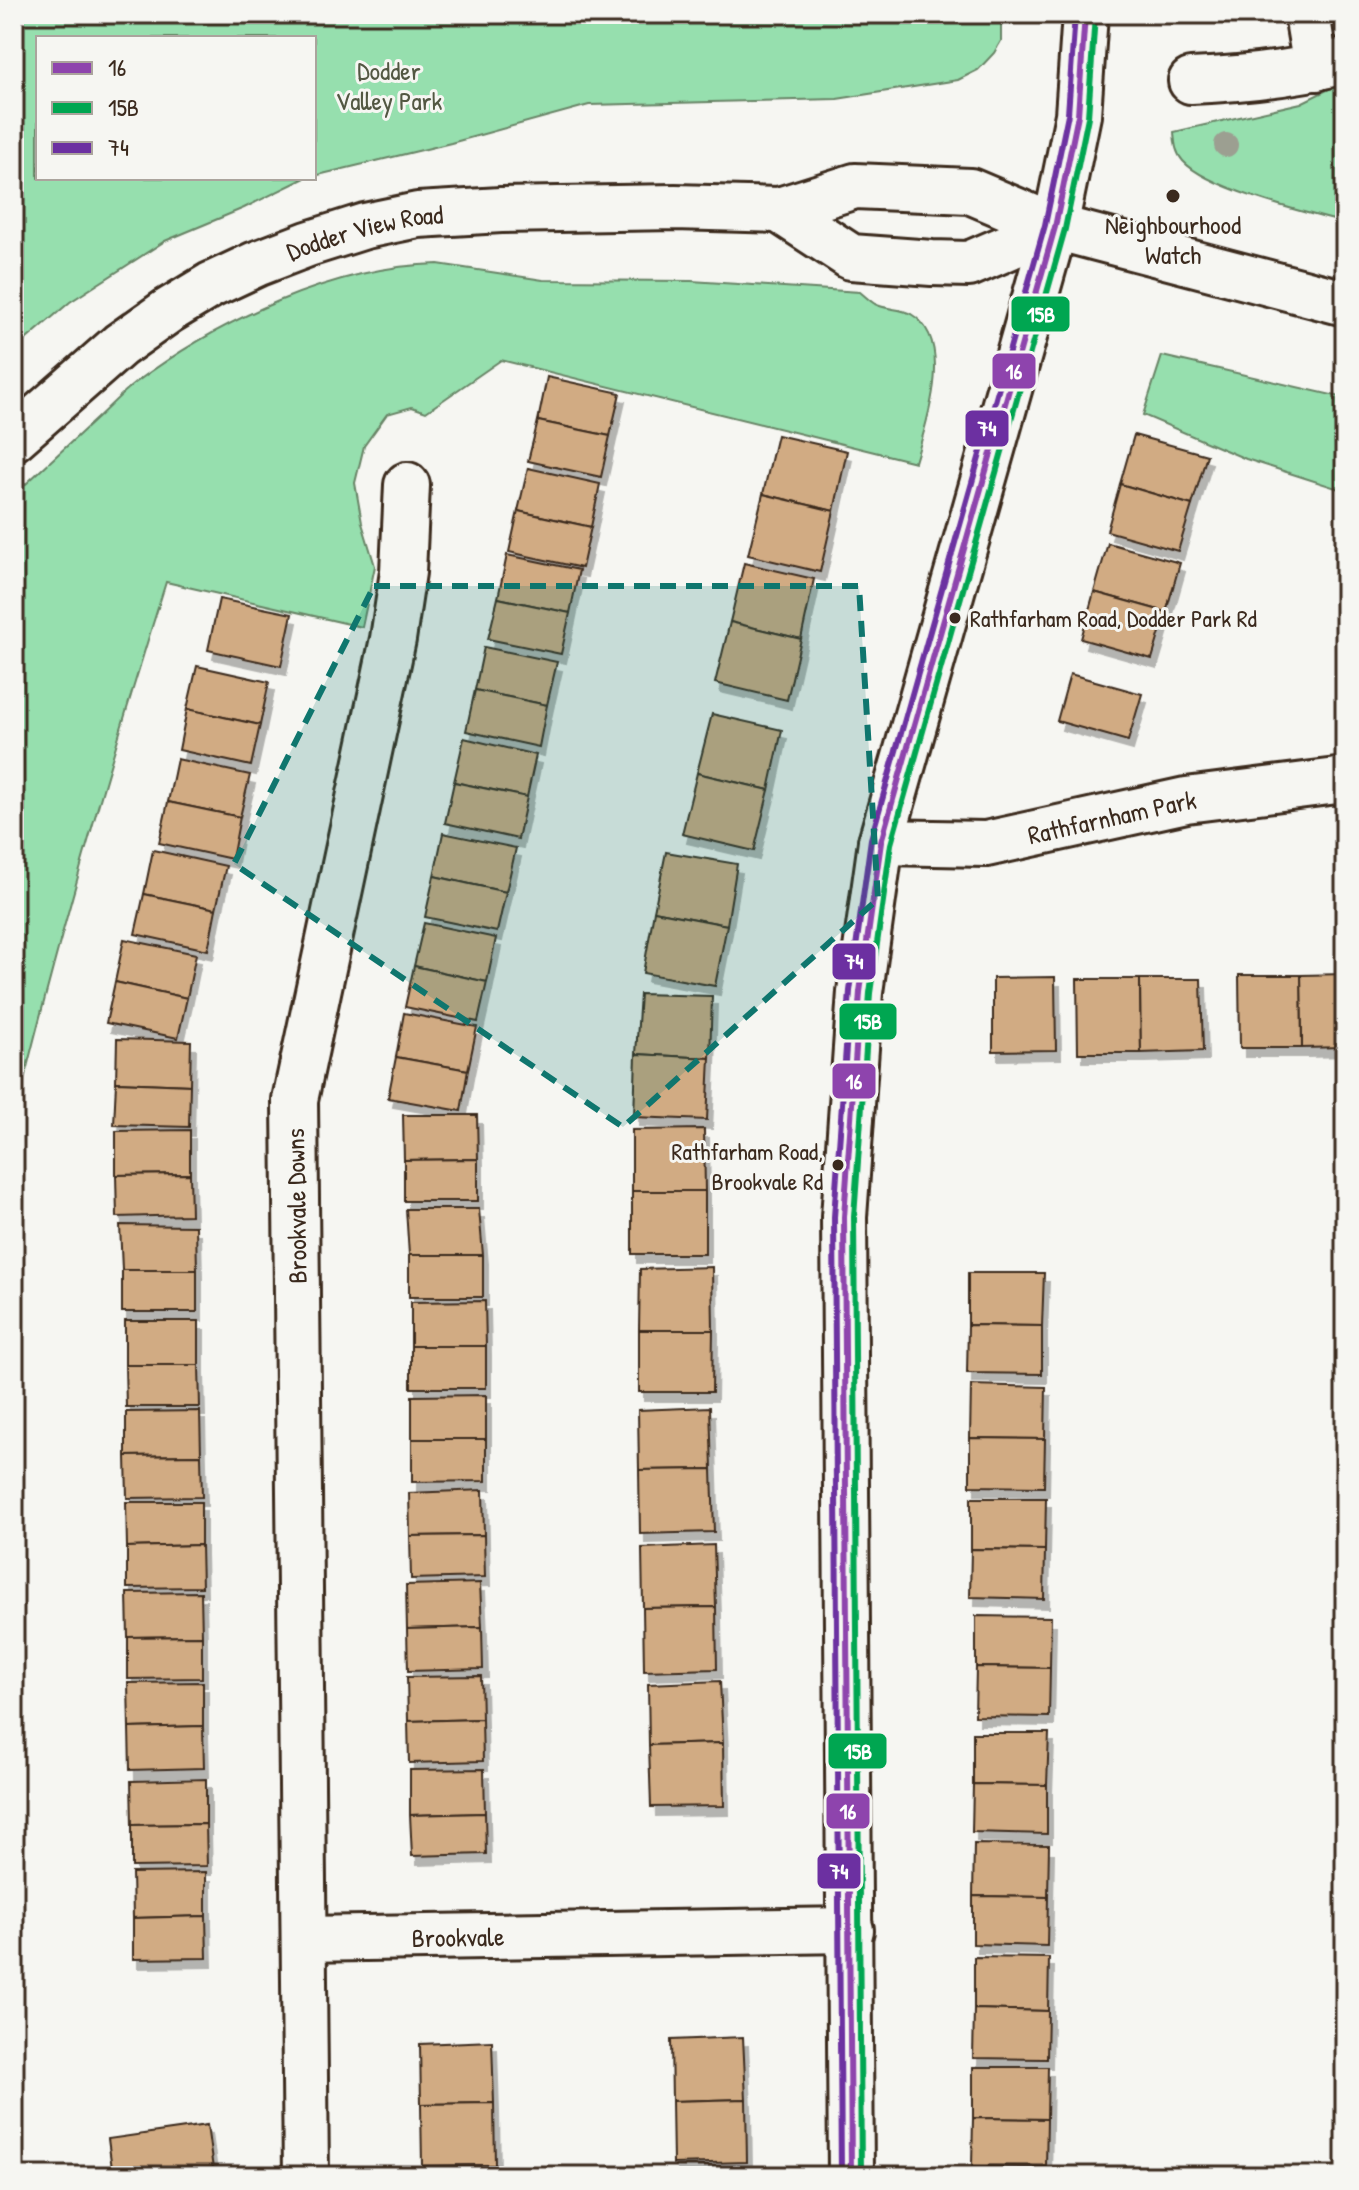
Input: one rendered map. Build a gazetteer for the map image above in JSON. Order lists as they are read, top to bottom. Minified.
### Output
{"streets":{"main road":["Dodder View Road","Rathfarnham Park","Brookvale Downs","Brookvale"]},"crossings":[["Brookvale Downs","Brookvale"]],"parks":["Dodder Valley Park"],"places":["Neighbourhood Watch","Rathfarham Road, Dodder Park Rd","Rathfarham Road, Brookvale Rd"],"lines":["transit line 16","transit line 74","transit line 15B"],"legend":["16","15B","74"]}
